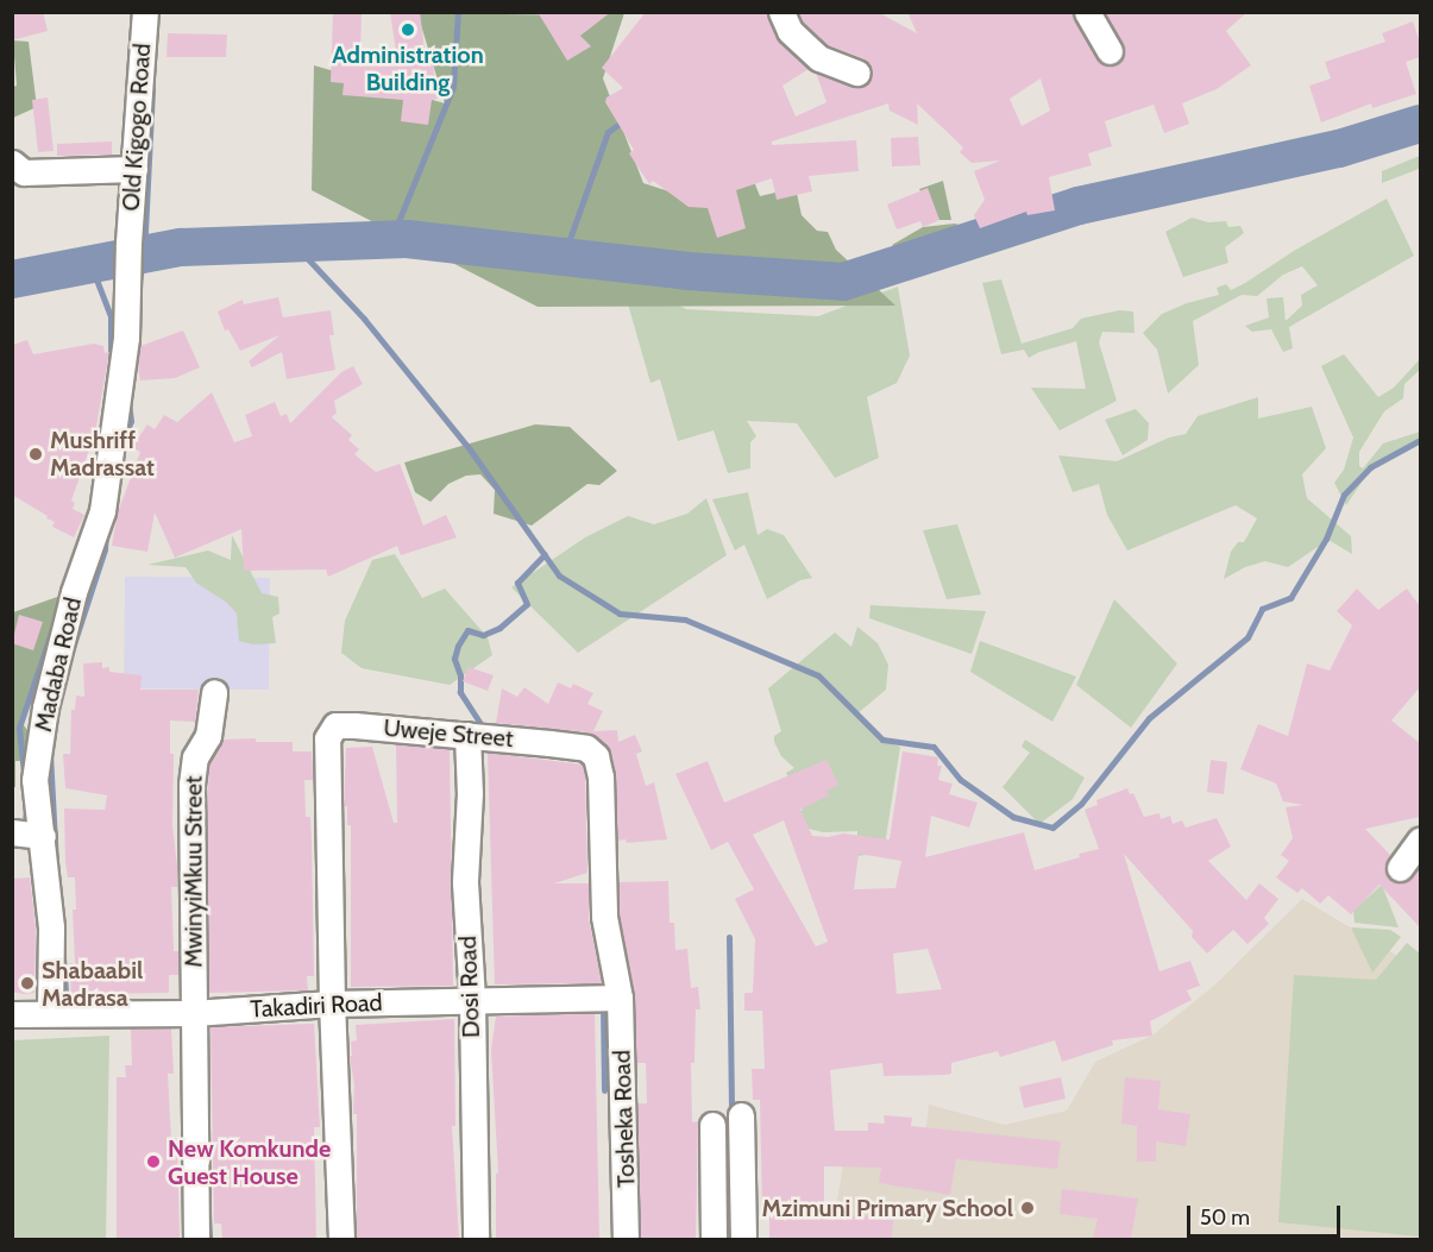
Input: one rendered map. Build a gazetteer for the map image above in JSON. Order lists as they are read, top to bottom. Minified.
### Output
{"streets":{"street":["Old Kigogo Road","Madaba Road","Uweje Street","MwinyiMkuu Street","Dosi Road","Takadiri Road","Tosheka Road"]},"crossings":[["Old Kigogo Road","Madaba Road"],["Madaba Road","Takadiri Road"],["Uweje Street","Dosi Road"],["Uweje Street","Takadiri Road"],["Uweje Street","Tosheka Road"],["MwinyiMkuu Street","Takadiri Road"],["Dosi Road","Takadiri Road"],["Takadiri Road","Tosheka Road"]],"places":["Administration Building","Mushriff Madrassat","Shabaabil Madrasa","New Komkunde Guest House","Mzimuni Primary School"],"scale_bar":"50 m"}
